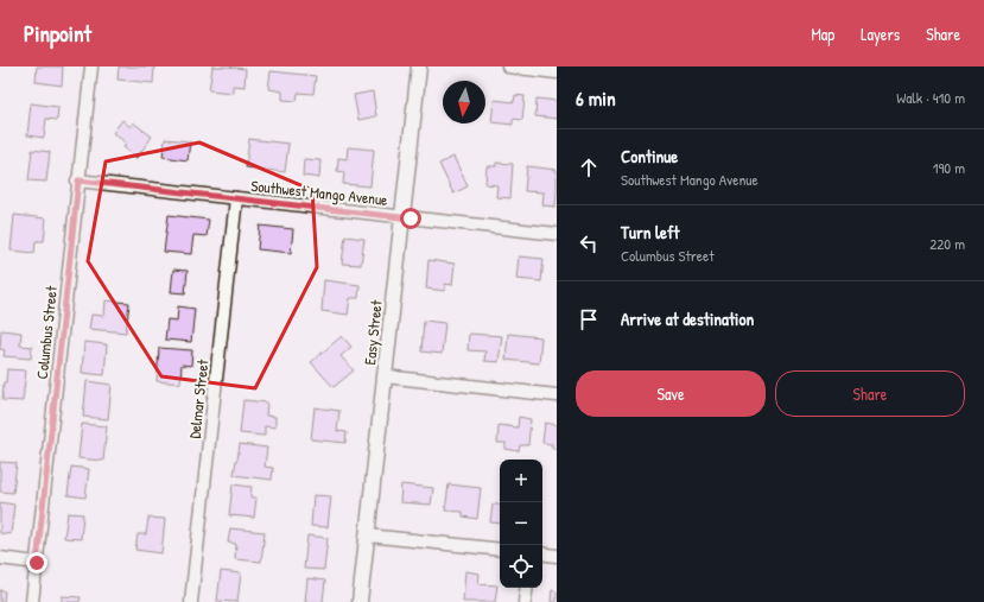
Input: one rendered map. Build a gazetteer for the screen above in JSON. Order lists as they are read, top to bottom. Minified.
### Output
{"streets":{"street":["Southwest Mango Avenue","Columbus Street","Easy Street","Delmar Street"]},"crossings":[["Southwest Mango Avenue","Columbus Street"],["Southwest Mango Avenue","Easy Street"],["Southwest Mango Avenue","Delmar Street"]],"north":"bottom","page":{"header":"Pinpoint","nav":["Map","Layers","Share"],"heading":["6 min","Walk · 410 m"],"list":[["Continue","Southwest Mango Avenue","190 m"],["Turn left","Columbus Street","220 m"],"Arrive at destination"],"buttons":["Save","Share"],"map_buttons":["+","−"]}}
